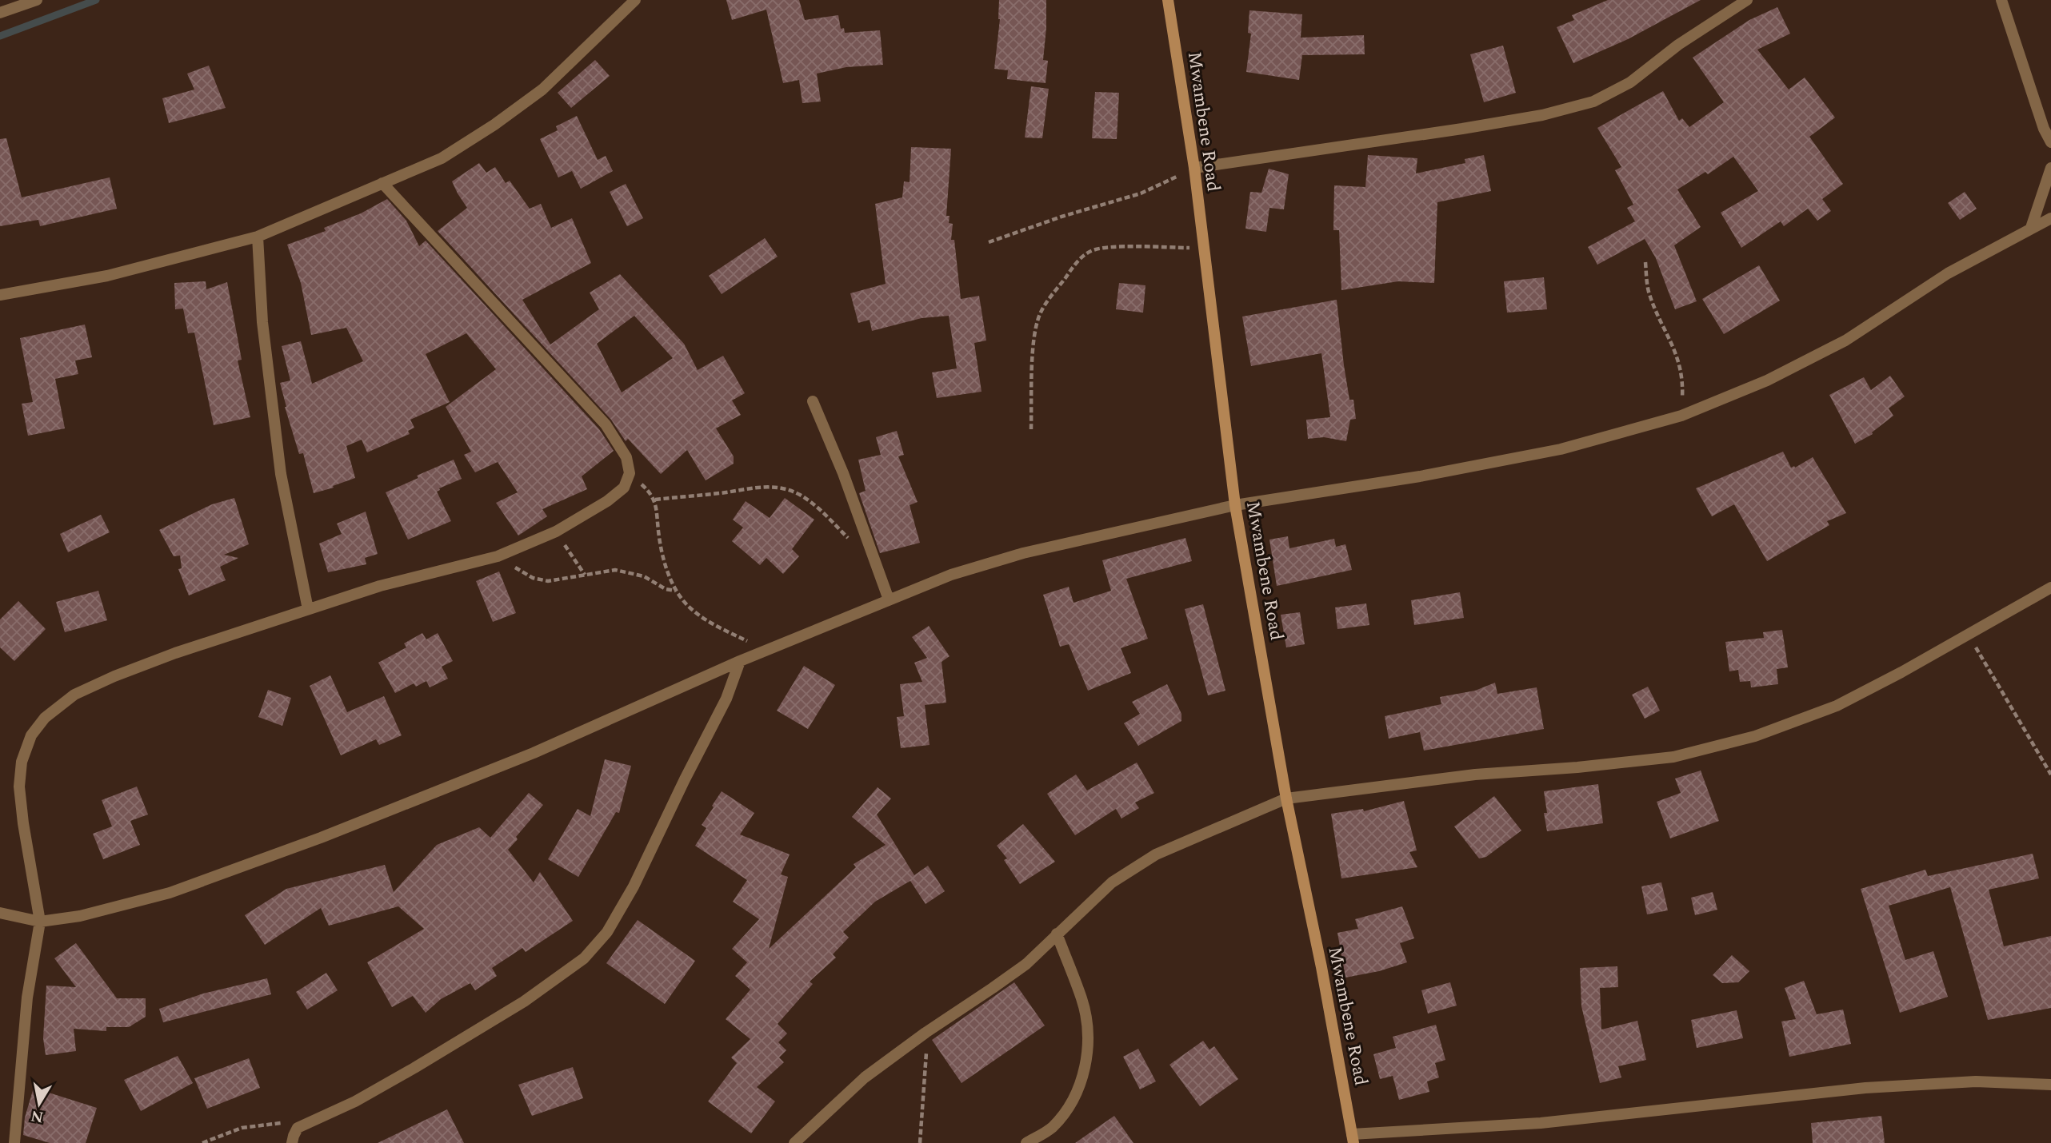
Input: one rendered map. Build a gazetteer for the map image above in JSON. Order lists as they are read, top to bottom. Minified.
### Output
{"streets":{"street":["Mwambene Road"]},"north":"bottom"}
